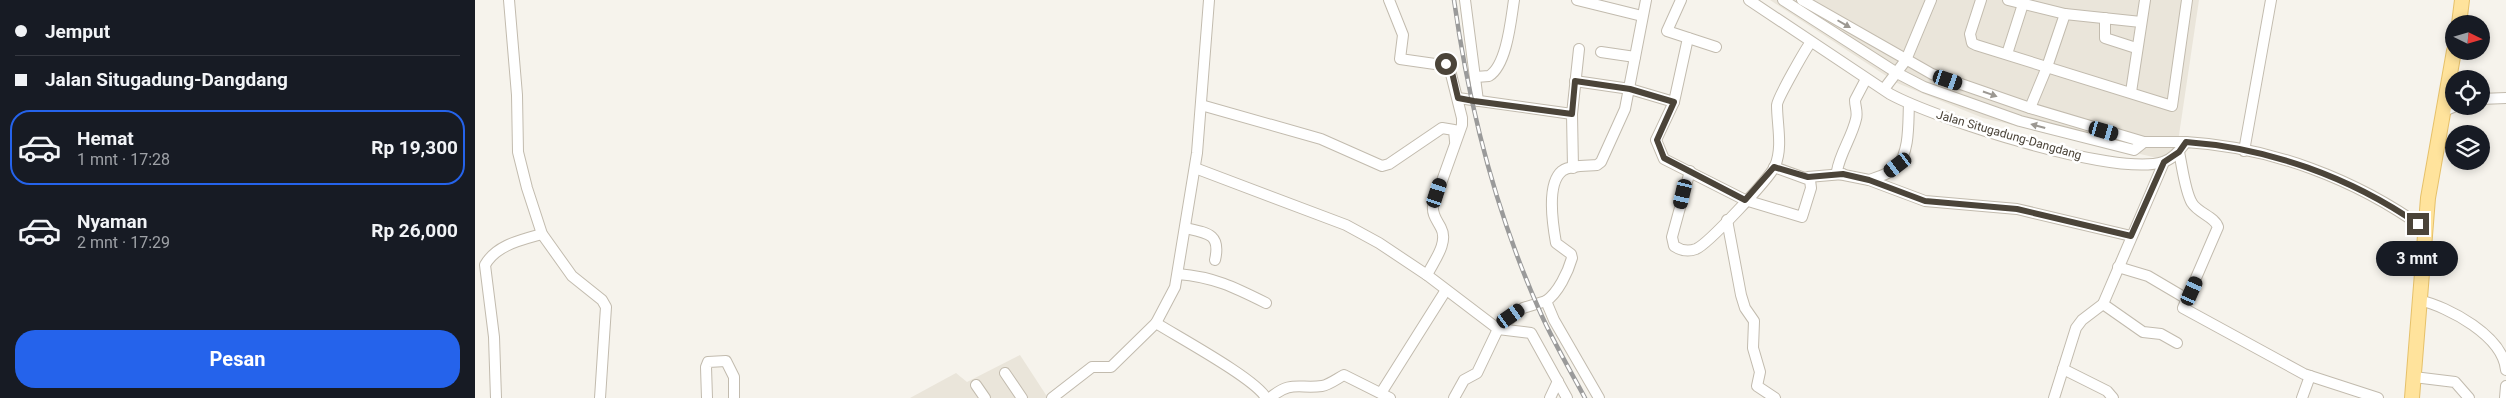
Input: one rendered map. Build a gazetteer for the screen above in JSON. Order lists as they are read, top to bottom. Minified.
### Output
{"streets":{"street":["Jalan Situgadung-Dangdang"]},"north":"right","page":{"banner":["Jemput","Jalan Situgadung-Dangdang"],"list":[{"name":"Hemat","note":"1 mnt · 17:28","value":"Rp 19,300"},{"name":"Nyaman","note":"2 mnt · 17:29","value":"Rp 26,000"}],"bubble":"3 mnt","buttons":"Pesan"}}
